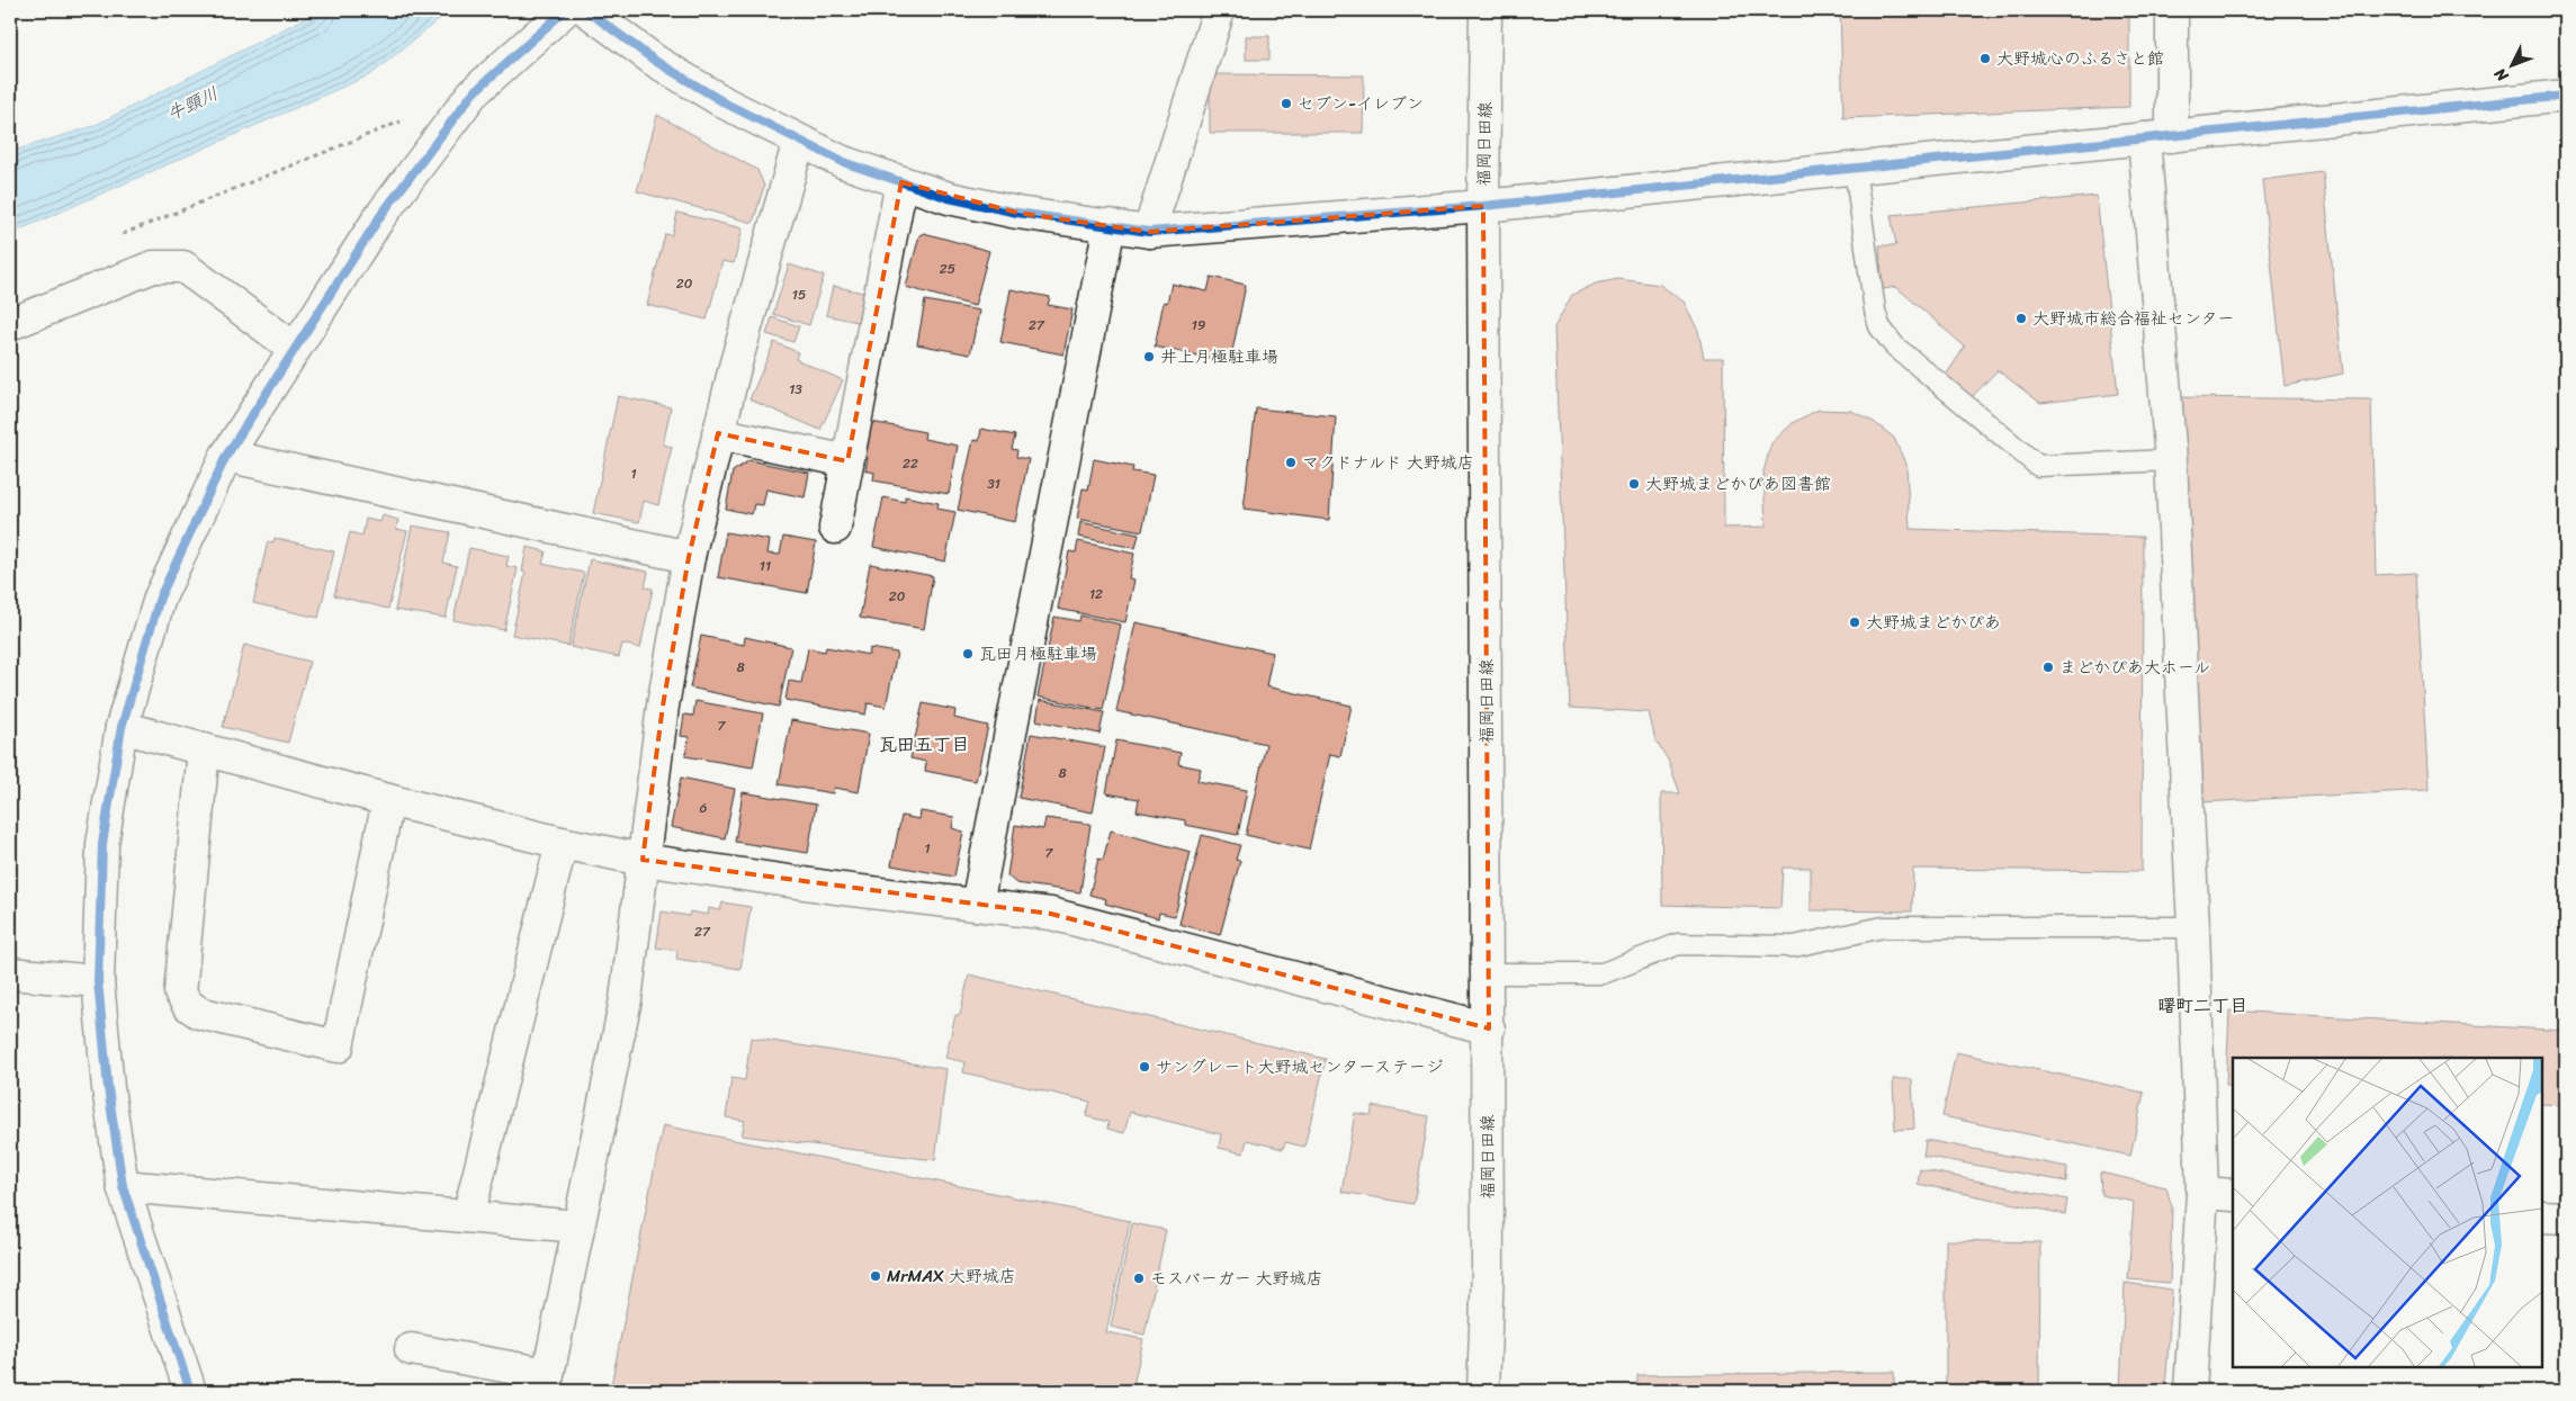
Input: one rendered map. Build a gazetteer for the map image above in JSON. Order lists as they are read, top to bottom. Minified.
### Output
{"streets":{"street":["福岡日田線"]},"districts":["瓦田五丁目","曙町二丁目"],"water":["牛頸川"],"places":["大野城心のふるさと館","セブン-イレブン","大野城市総合福祉センター","井上月極駐車場","マクドナルド 大野城店","大野城まどかぴあ図書館","大野城まどかぴあ","瓦田月極駐車場","まどかぴあ大ホール","サングレート大野城センターステージ","MrMAX 大野城店","モスバーガー 大野城店"],"house_numbers":["25","20","15","27","19","13","22","1","31","11","12","20","8","7","8","6","1","7","27"],"north":"bottom left"}
